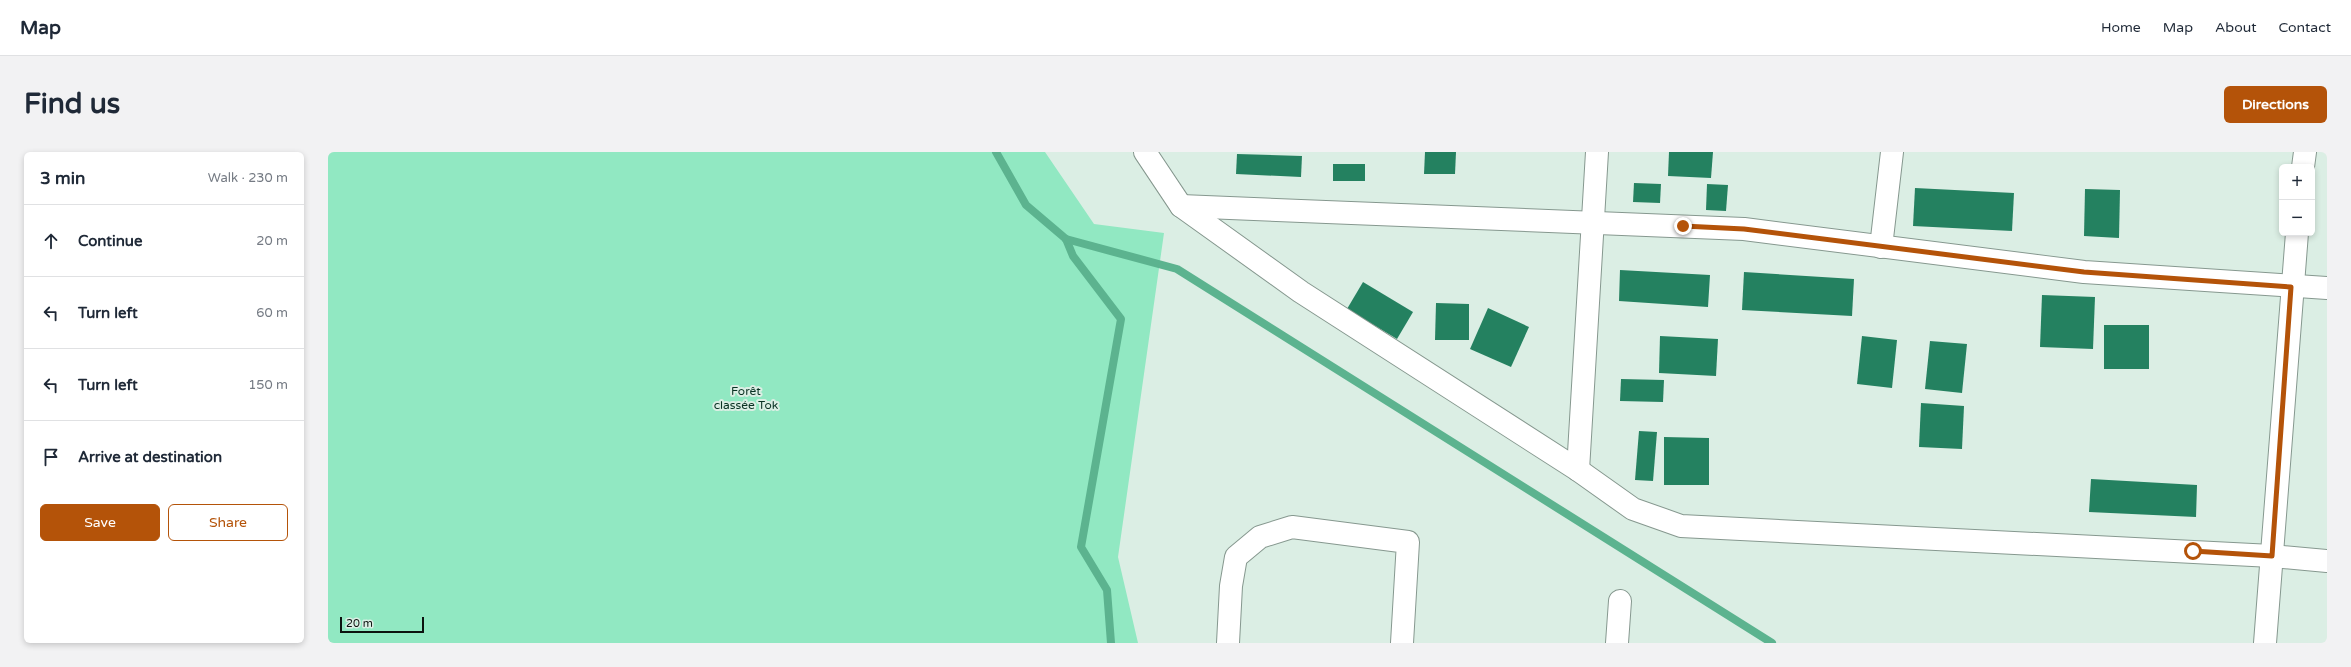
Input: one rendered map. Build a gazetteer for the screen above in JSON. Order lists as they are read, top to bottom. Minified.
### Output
{"parks":["Forêt classée Tok"],"scale_bar":"20 m","page":{"header":"Map","nav":["Home","Map","About","Contact"],"buttons":["Directions",["Save","Share"]],"title":"Find us","heading":["3 min","Walk · 230 m"],"map_buttons":["+","−"],"list":[["Continue","20 m"],["Turn left","60 m"],["Turn left","150 m"],"Arrive at destination"],"scale":"20 m"}}
